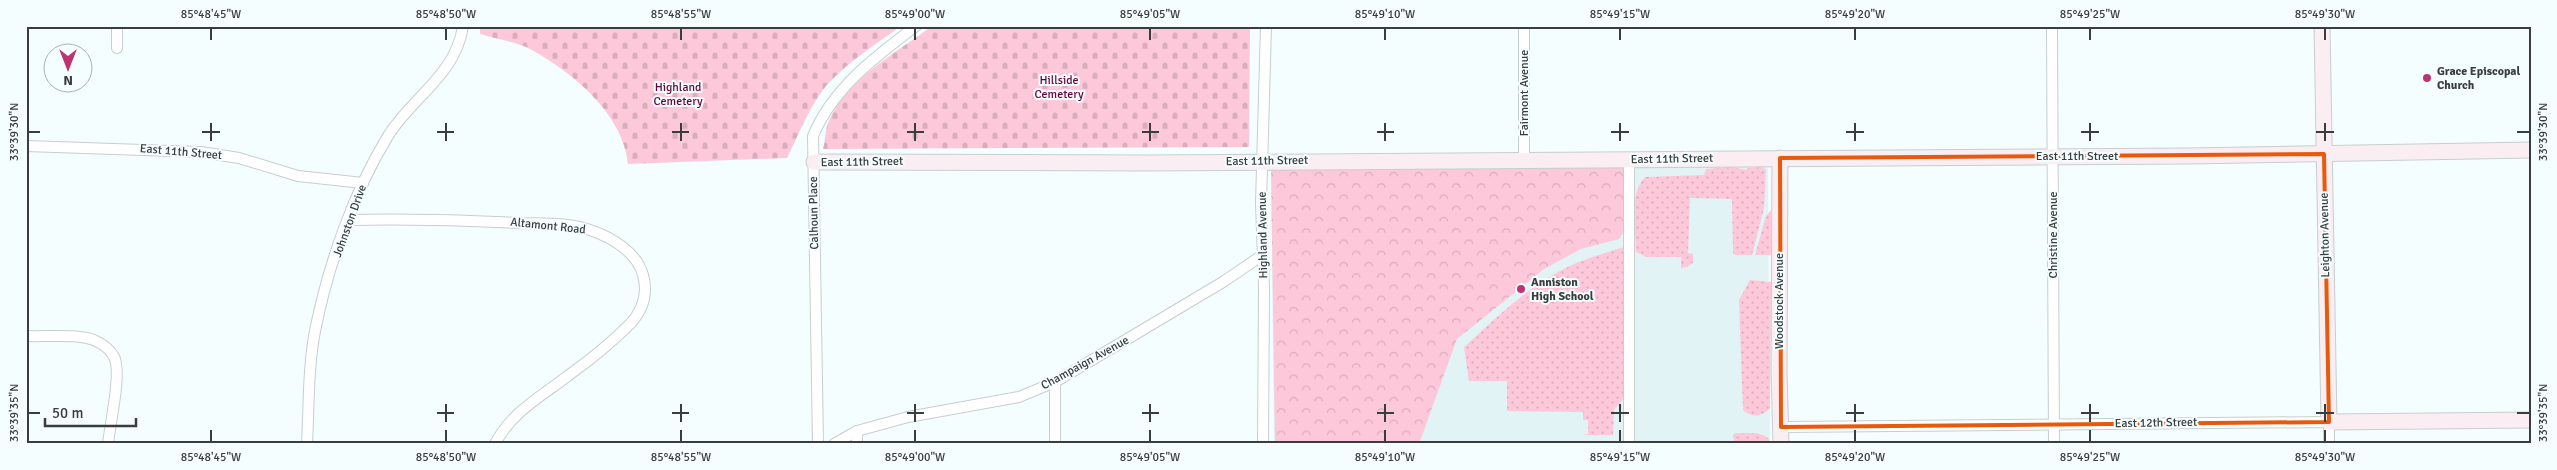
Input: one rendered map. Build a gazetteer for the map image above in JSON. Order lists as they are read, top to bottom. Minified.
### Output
{"streets":{"street":["Fairmont Avenue","East 11th Street","Calhoun Place","Johnston Drive","Altamont Road","Highland Avenue","Christine Avenue","Leighton Avenue","Woodstock Avenue","Champaign Avenue","East 12th Street"]},"crossings":[["Fairmont Avenue","East 11th Street"],["East 11th Street","Calhoun Place"],["East 11th Street","Johnston Drive"],["East 11th Street","Highland Avenue"],["East 11th Street","Christine Avenue"],["East 11th Street","Leighton Avenue"],["East 11th Street","Woodstock Avenue"],["Johnston Drive","Altamont Road"],["Highland Avenue","Champaign Avenue"],["Christine Avenue","East 12th Street"],["Leighton Avenue","East 12th Street"],["Woodstock Avenue","East 12th Street"]],"parks":["Hillside Cemetery","Highland Cemetery"],"places":["Grace Episcopal Church","Anniston High School"],"scale_bar":"50 m","north":"bottom","coordinates":["85°48'45\"W","85°48'50\"W","85°48'55\"W","85°49'00\"W","85°49'05\"W","85°49'10\"W","85°49'15\"W","85°49'20\"W","85°49'25\"W","85°49'30\"W","33°39'30\"N","33°39'35\"N"]}
